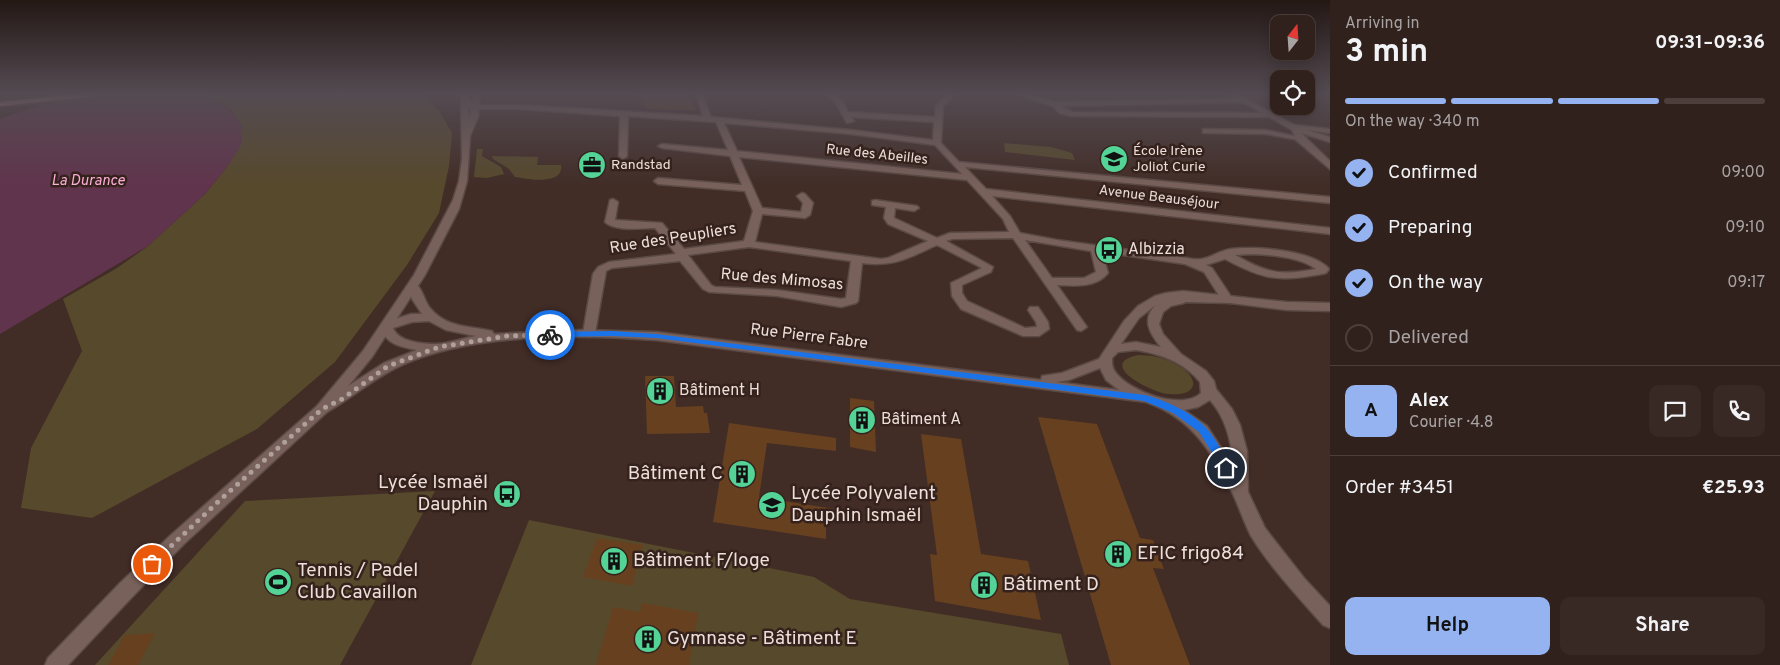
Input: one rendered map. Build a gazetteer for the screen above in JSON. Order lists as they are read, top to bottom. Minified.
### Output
{"streets":{"street":["Rue des Abeilles","Avenue Beauséjour","Rue des Peupliers","Rue des Mimosas","Rue Pierre Fabre"]},"crossings":[["Rue des Peupliers","Rue des Mimosas"],["Rue des Peupliers","Rue Pierre Fabre"]],"water":["La Durance"],"places":{"school or university":["École Irène Joliot Curie","Lycée Polyvalent Dauphin Ismaël"],"office":["Randstad"],"bus stop":["Albizzia","Lycée Ismaël Dauphin"],"building":["Bâtiment H","Bâtiment A","Bâtiment C","EFIC frigo84","Bâtiment F/loge","Bâtiment D","Gymnase - Bâtiment E"],"sports":["Tennis / Padel Club Cavaillon"]},"north":"top","page":{"heading":["3 min","Arriving in","09:31–09:36"],"panel":["Alex","Courier · 4.8","Order #3451","€25.93"],"bar":"On the way · 340 m","list":[["Confirmed","09:00"],["Preparing","09:10"],["On the way","09:17"],"Delivered"],"round":"A","buttons":["Help","Share"]}}
